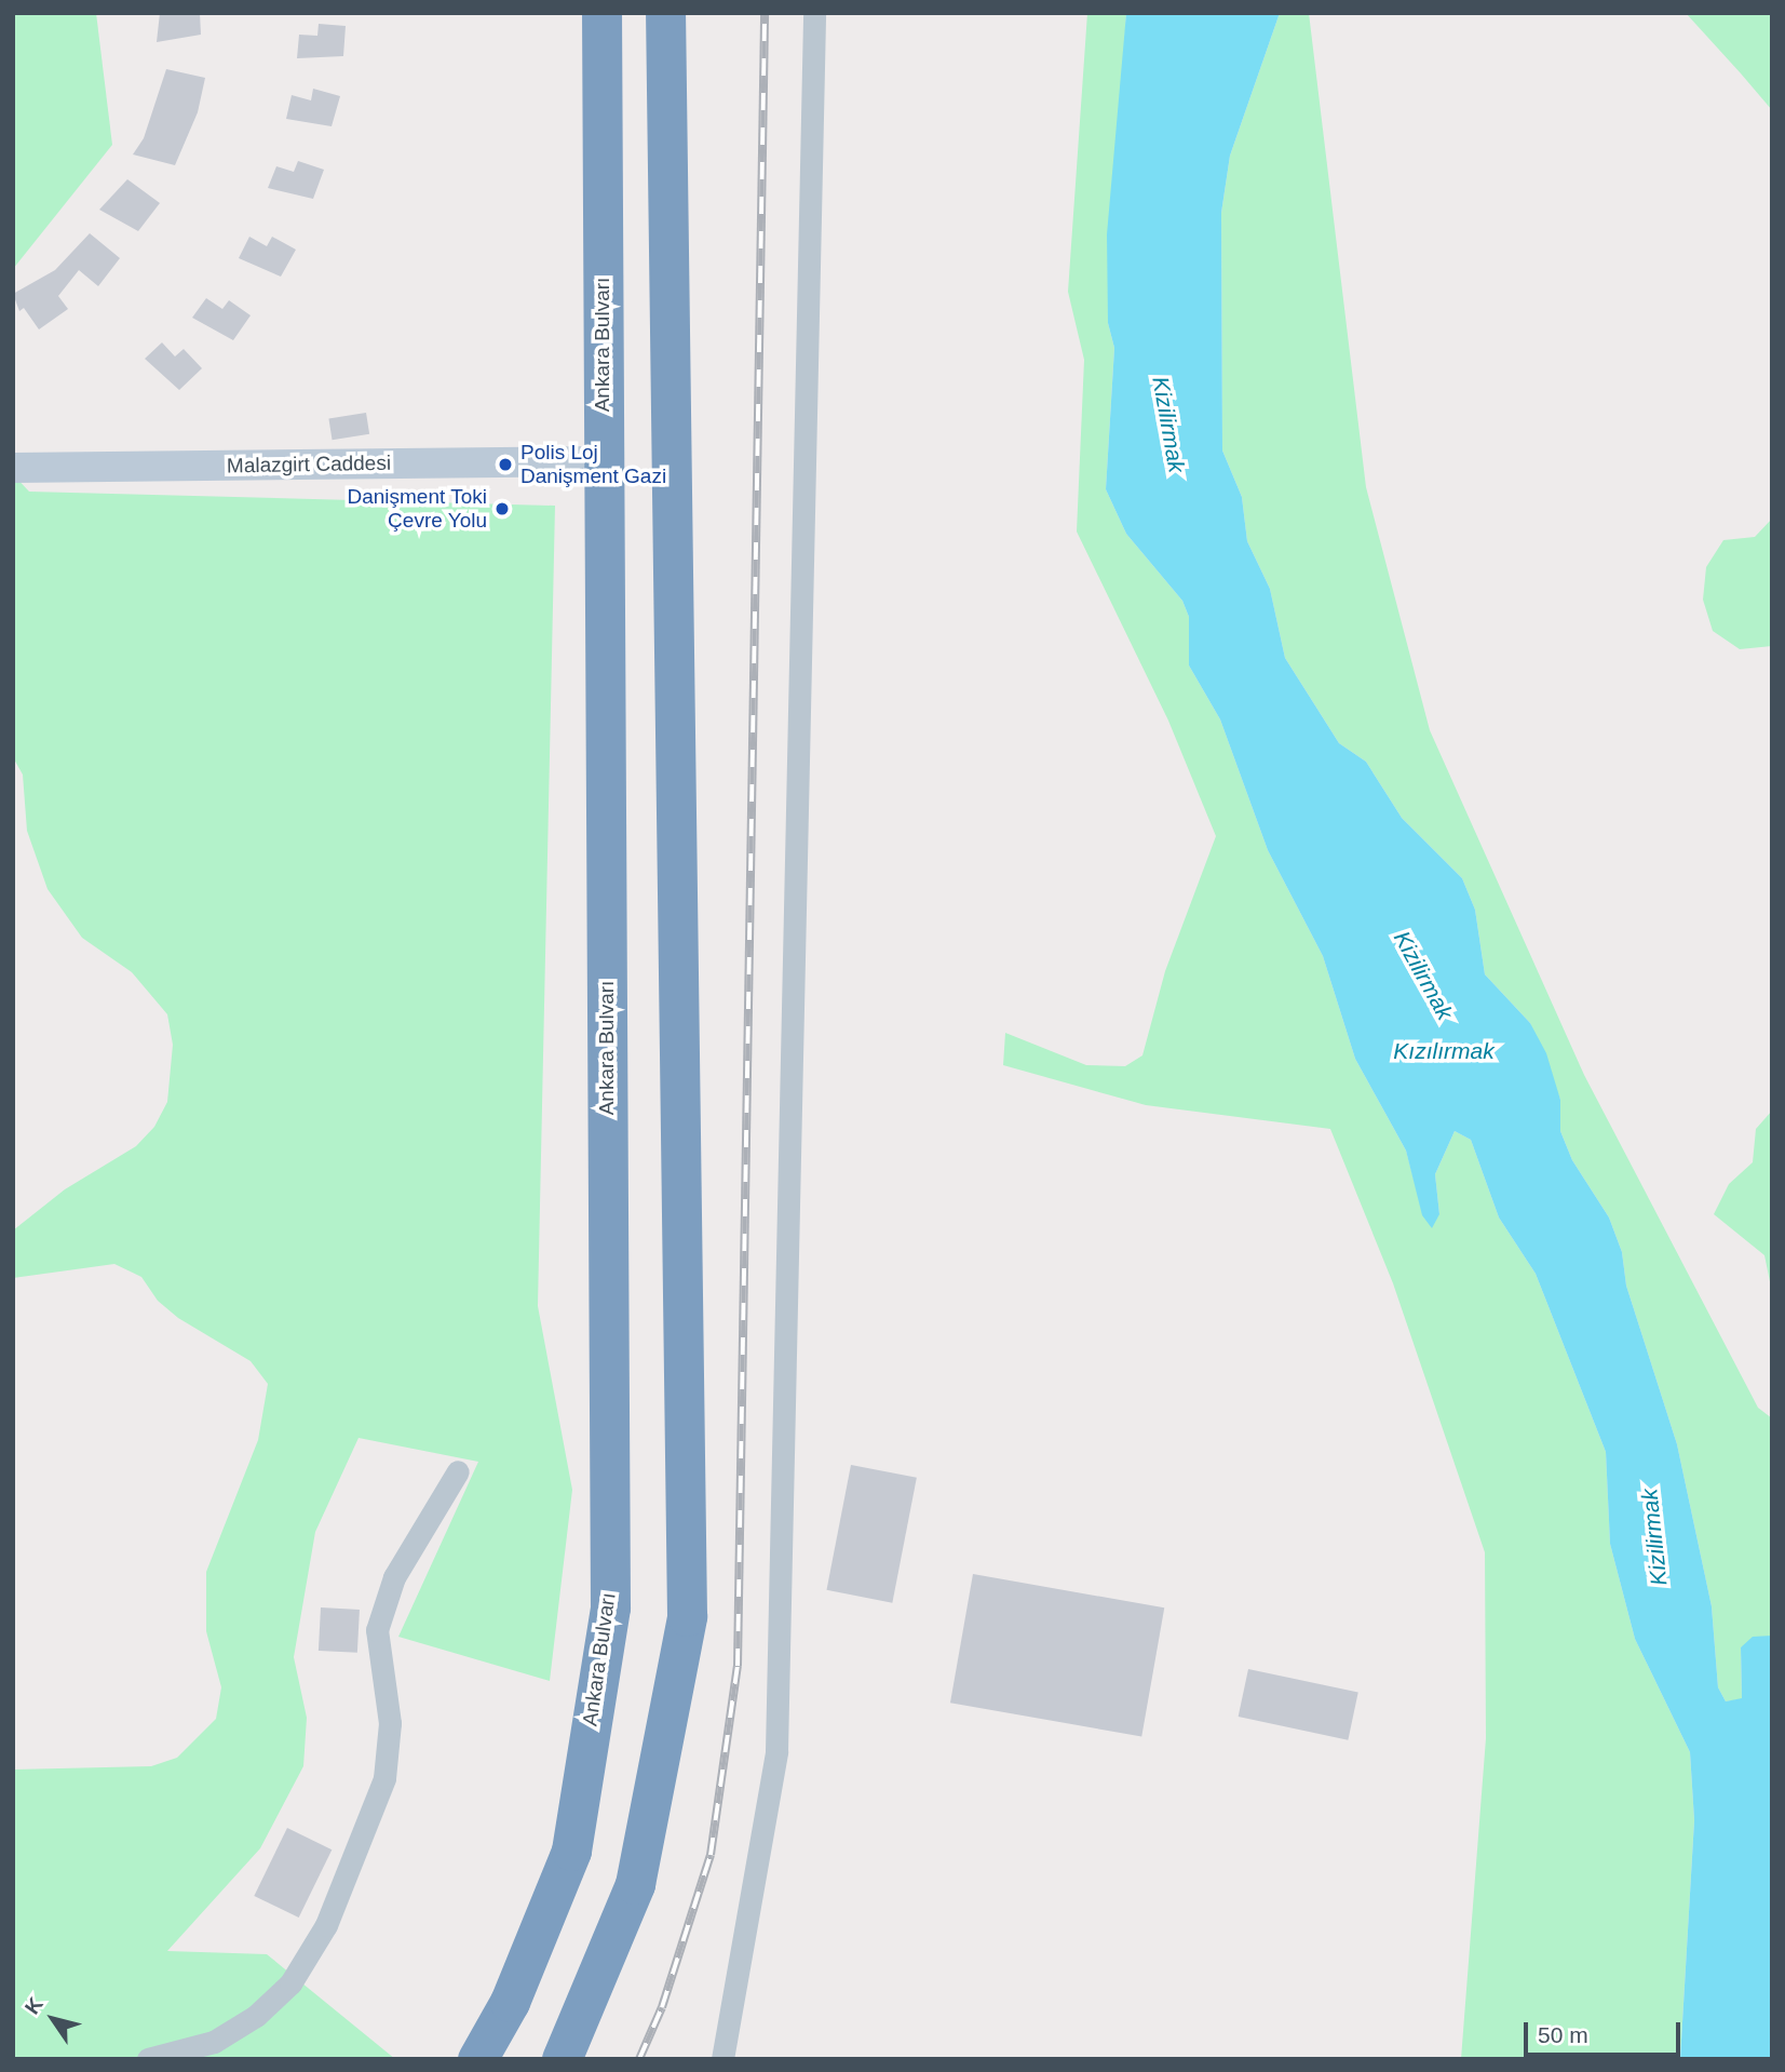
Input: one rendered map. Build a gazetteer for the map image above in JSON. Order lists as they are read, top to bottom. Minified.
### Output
{"streets":{"highway":["Ankara Bulvarı"],"street":["Malazgirt Caddesi"]},"crossings":[["Ankara Bulvarı","Malazgirt Caddesi"]],"water":["Kizilirmak","Kızılırmak"],"places":["Polis Loj Danişment Gazi","Danişment Toki Çevre Yolu"],"scale_bar":"50 m","north":"top left"}
